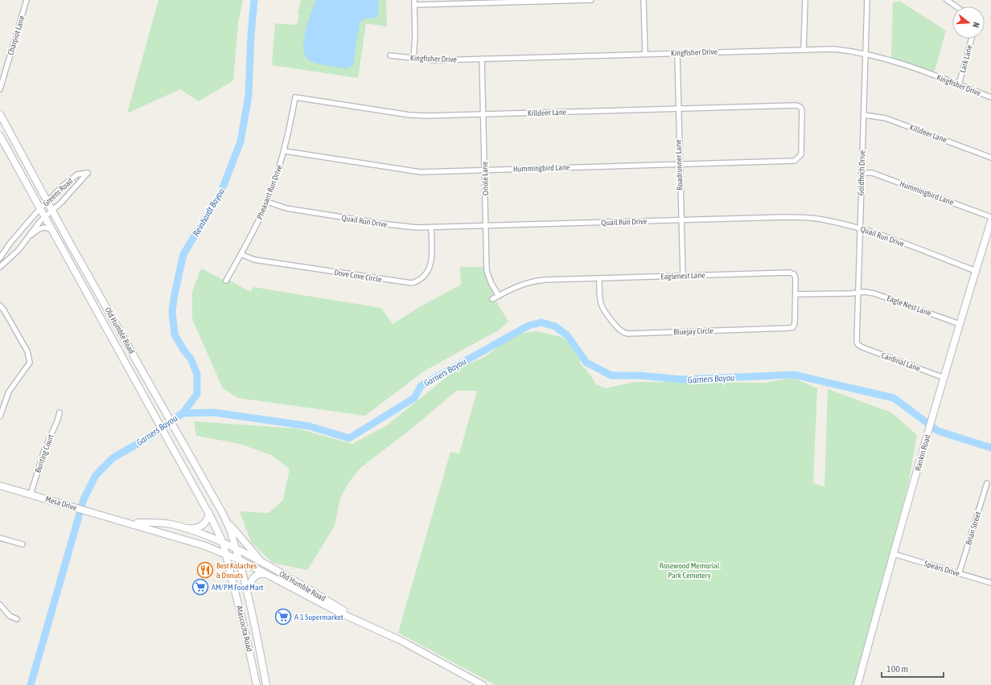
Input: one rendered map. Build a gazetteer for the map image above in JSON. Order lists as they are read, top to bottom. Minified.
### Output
{"streets":{"main road":["Old Humble Road","Rankin Road","Mesa Drive","Atascocita Road"],"street":["Charpiot Lane","Kingfisher Drive","Lark Lane","Killdeer Lane","Roadrunner Lane","Hummingbird Lane","Goldfinch Drive","Oriole Lane","Greens Road","Pheasant Run Drive","Quail Run Drive","Dove Cove Circle","Eaglenest Lane","Eagle Nest Lane","Bluejay Circle","Cardinal Lane","Bunting Court","Brian Street","Spears Drive"]},"crossings":[["Kingfisher Drive","Lark Lane"],["Kingfisher Drive","Roadrunner Lane"],["Kingfisher Drive","Goldfinch Drive"],["Kingfisher Drive","Oriole Lane"],["Killdeer Lane","Roadrunner Lane"],["Killdeer Lane","Hummingbird Lane"],["Killdeer Lane","Goldfinch Drive"],["Killdeer Lane","Oriole Lane"],["Killdeer Lane","Pheasant Run Drive"],["Roadrunner Lane","Hummingbird Lane"],["Roadrunner Lane","Quail Run Drive"],["Roadrunner Lane","Eaglenest Lane"],["Hummingbird Lane","Goldfinch Drive"],["Hummingbird Lane","Oriole Lane"],["Hummingbird Lane","Pheasant Run Drive"],["Goldfinch Drive","Quail Run Drive"],["Goldfinch Drive","Eagle Nest Lane"],["Goldfinch Drive","Cardinal Lane"],["Oriole Lane","Quail Run Drive"],["Oriole Lane","Eaglenest Lane"],["Greens Road","Old Humble Road"],["Pheasant Run Drive","Quail Run Drive"],["Pheasant Run Drive","Dove Cove Circle"],["Quail Run Drive","Dove Cove Circle"],["Quail Run Drive","Rankin Road"],["Eaglenest Lane","Bluejay Circle"],["Eagle Nest Lane","Rankin Road"],["Old Humble Road","Mesa Drive"],["Old Humble Road","Atascocita Road"],["Cardinal Lane","Rankin Road"],["Rankin Road","Spears Drive"],["Bunting Court","Mesa Drive"],["Mesa Drive","Atascocita Road"],["Brian Street","Spears Drive"]],"water":["Reinhardt Bayou","Garners Bayou"],"parks":["Rosewood Memorial Park Cemetery"],"places":{"restaurant":["Best Kolaches & Donuts"],"supermarket":["AM/PM Food Mart","A-1 Supermarket"]},"scale_bar":"100 m","north":"right"}
